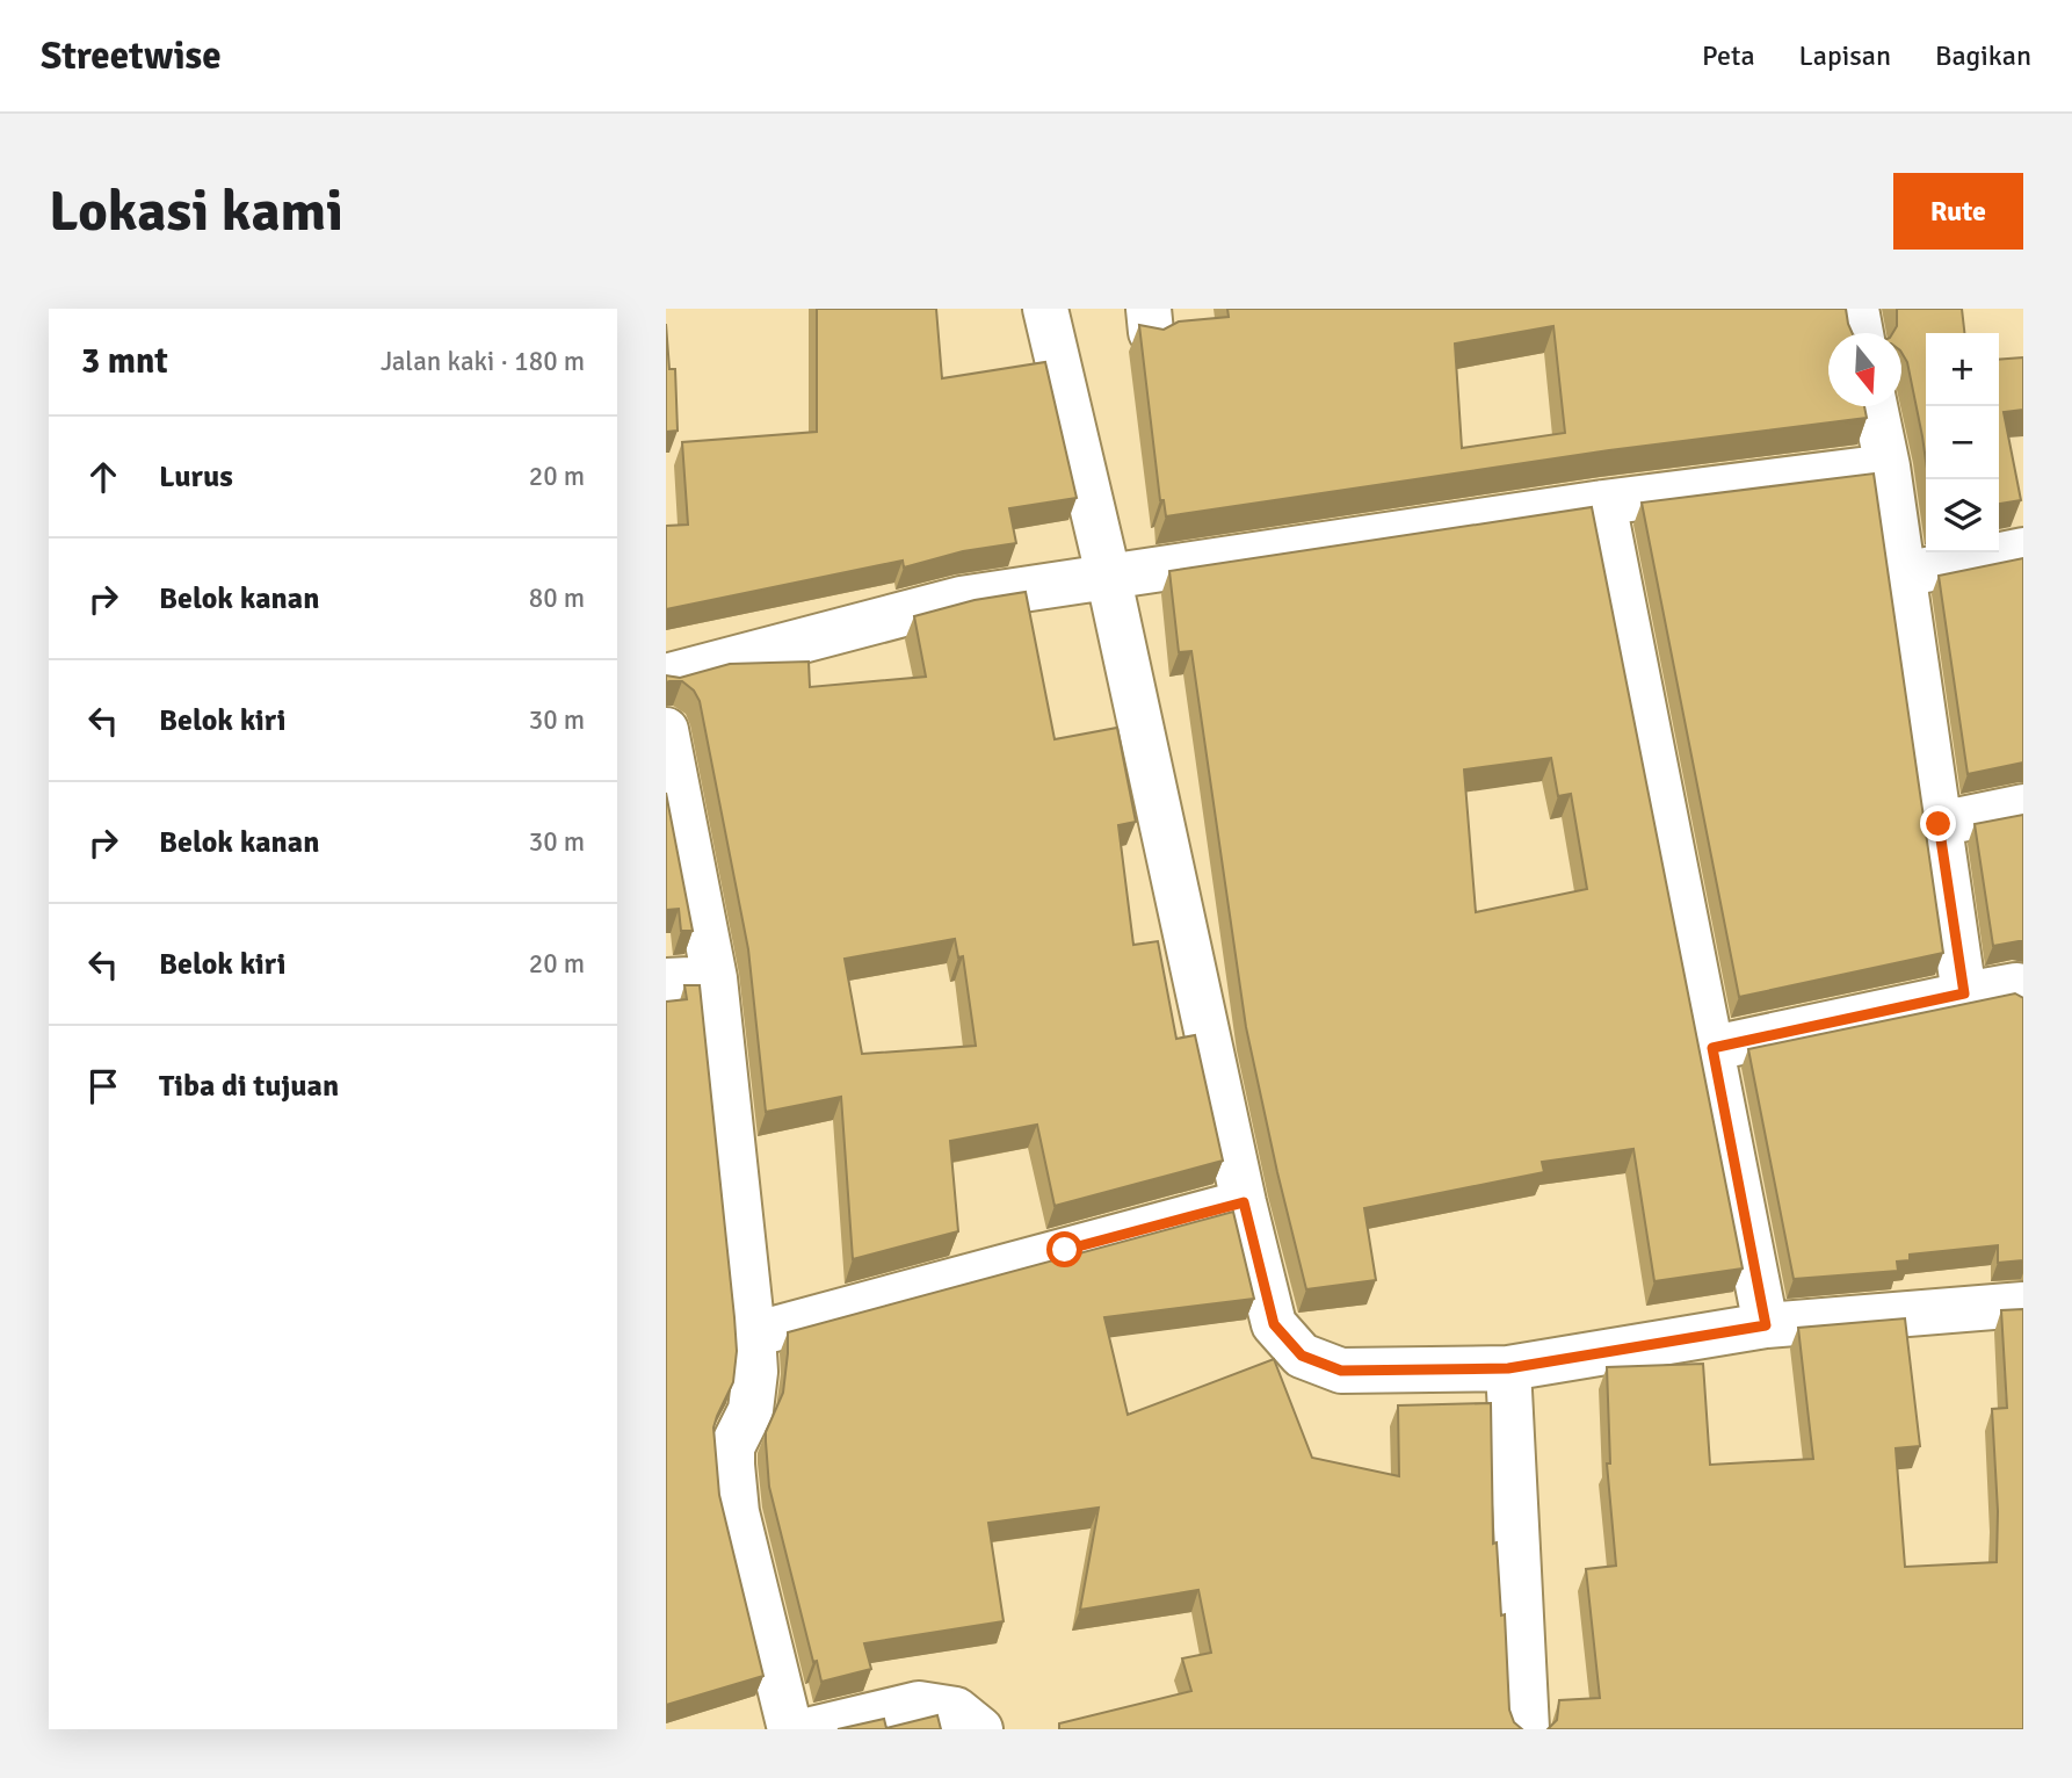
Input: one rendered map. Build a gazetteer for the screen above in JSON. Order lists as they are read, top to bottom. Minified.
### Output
{"north":"bottom","page":{"header":"Streetwise","nav":["Peta","Lapisan","Bagikan"],"buttons":"Rute","title":"Lokasi kami","heading":["3 mnt","Jalan kaki · 180 m"],"map_buttons":["+","−"],"list":[["Lurus","20 m"],["Belok kanan","80 m"],["Belok kiri","30 m"],["Belok kanan","30 m"],["Belok kiri","20 m"],"Tiba di tujuan"]}}
